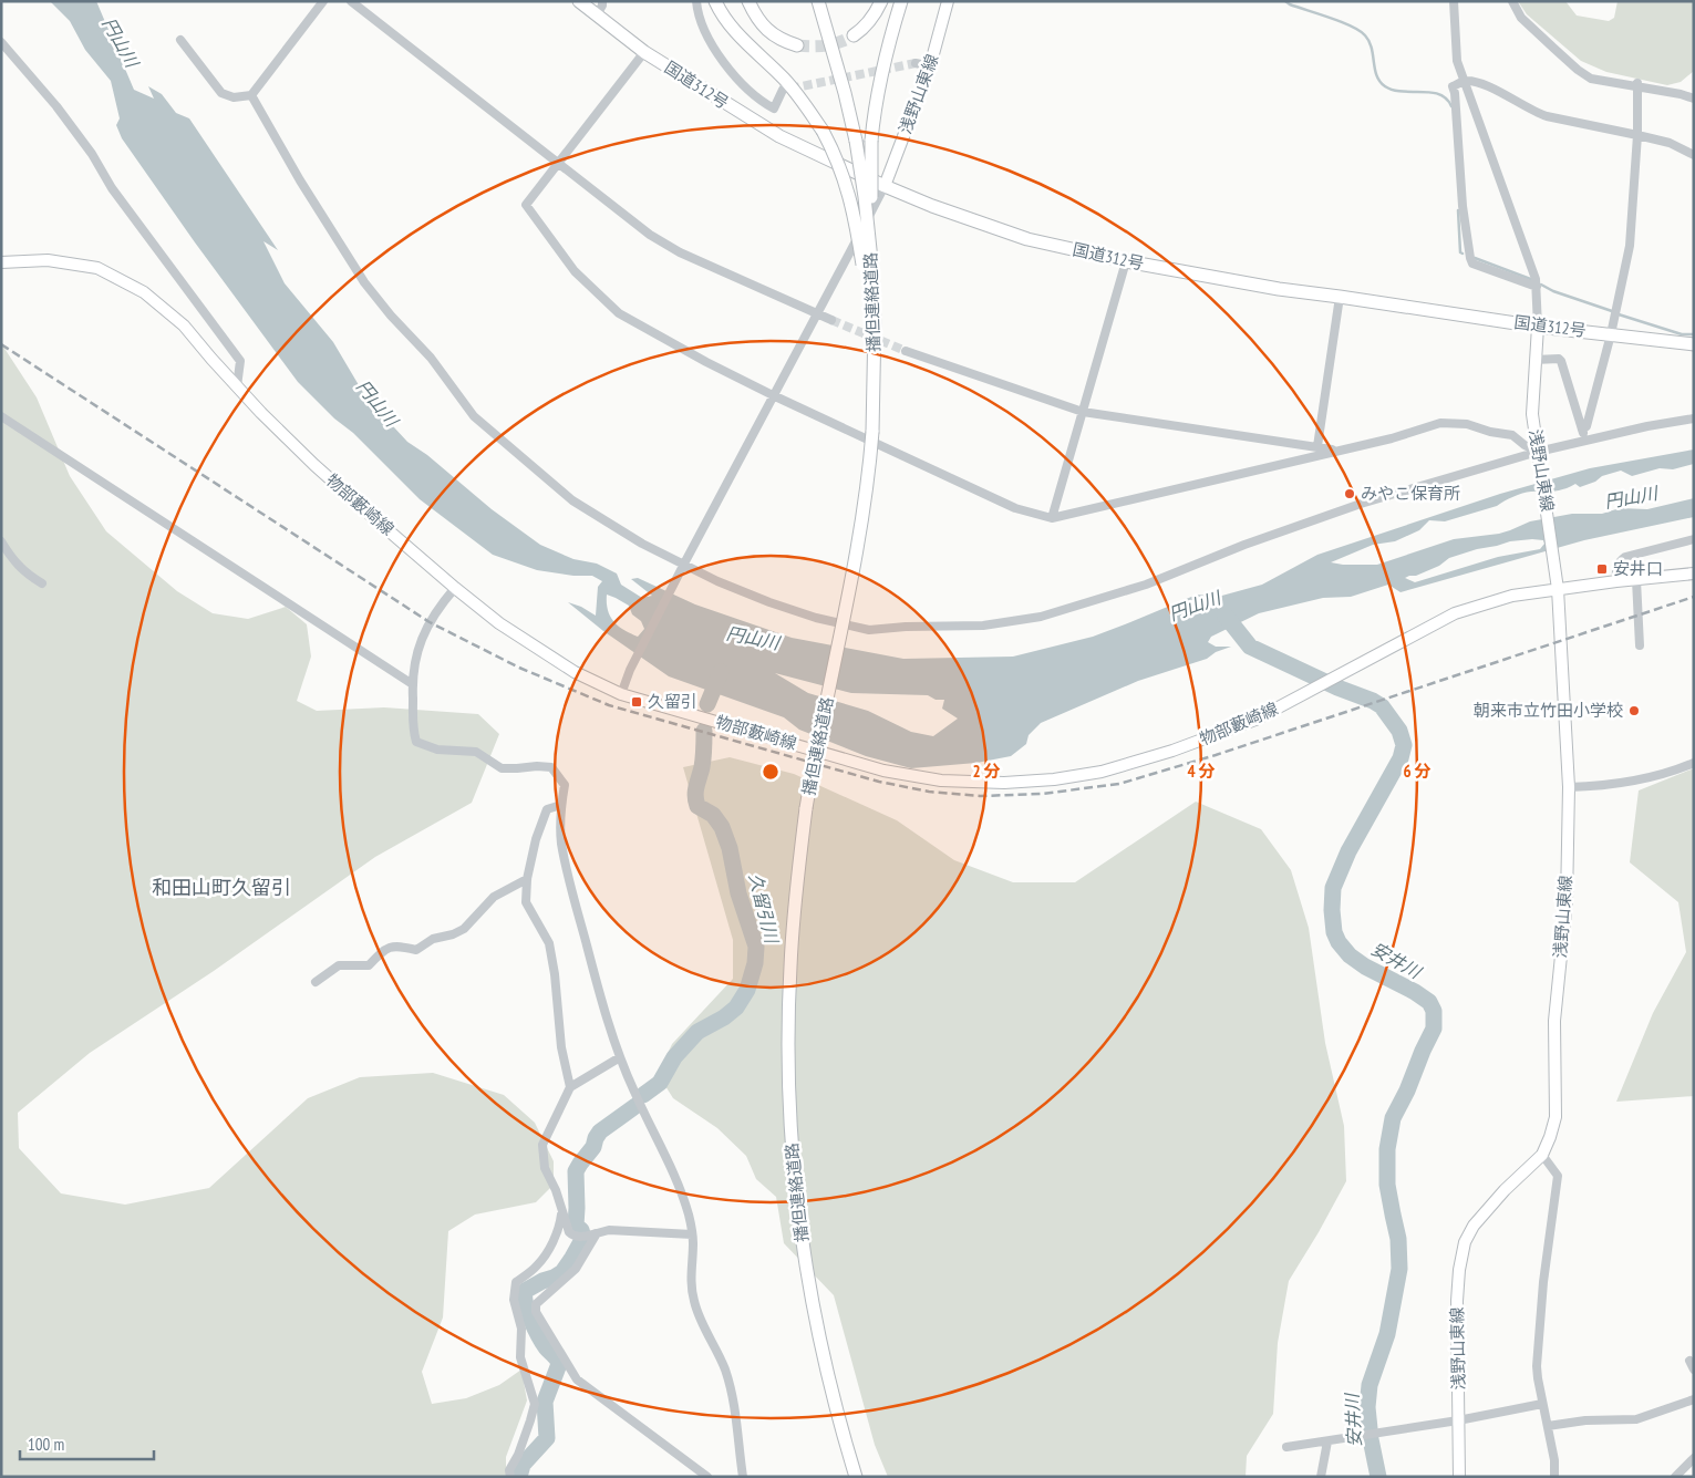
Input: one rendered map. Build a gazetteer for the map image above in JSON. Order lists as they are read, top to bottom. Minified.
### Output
{"streets":{"highway":["国道312号","播但連絡道路"],"main road":["浅野山東線","物部藪崎線"]},"crossings":[["国道312号","浅野山東線"],["浅野山東線","物部藪崎線"]],"districts":["和田山町久留引"],"water":["円山川","久留引川","安井川"],"places":{"other":["みやこ保育所","朝来市立竹田小学校"],"transit":["安井口","久留引"]},"scale_bar":"100 m","rings":["2 分","4 分","6 分"]}
